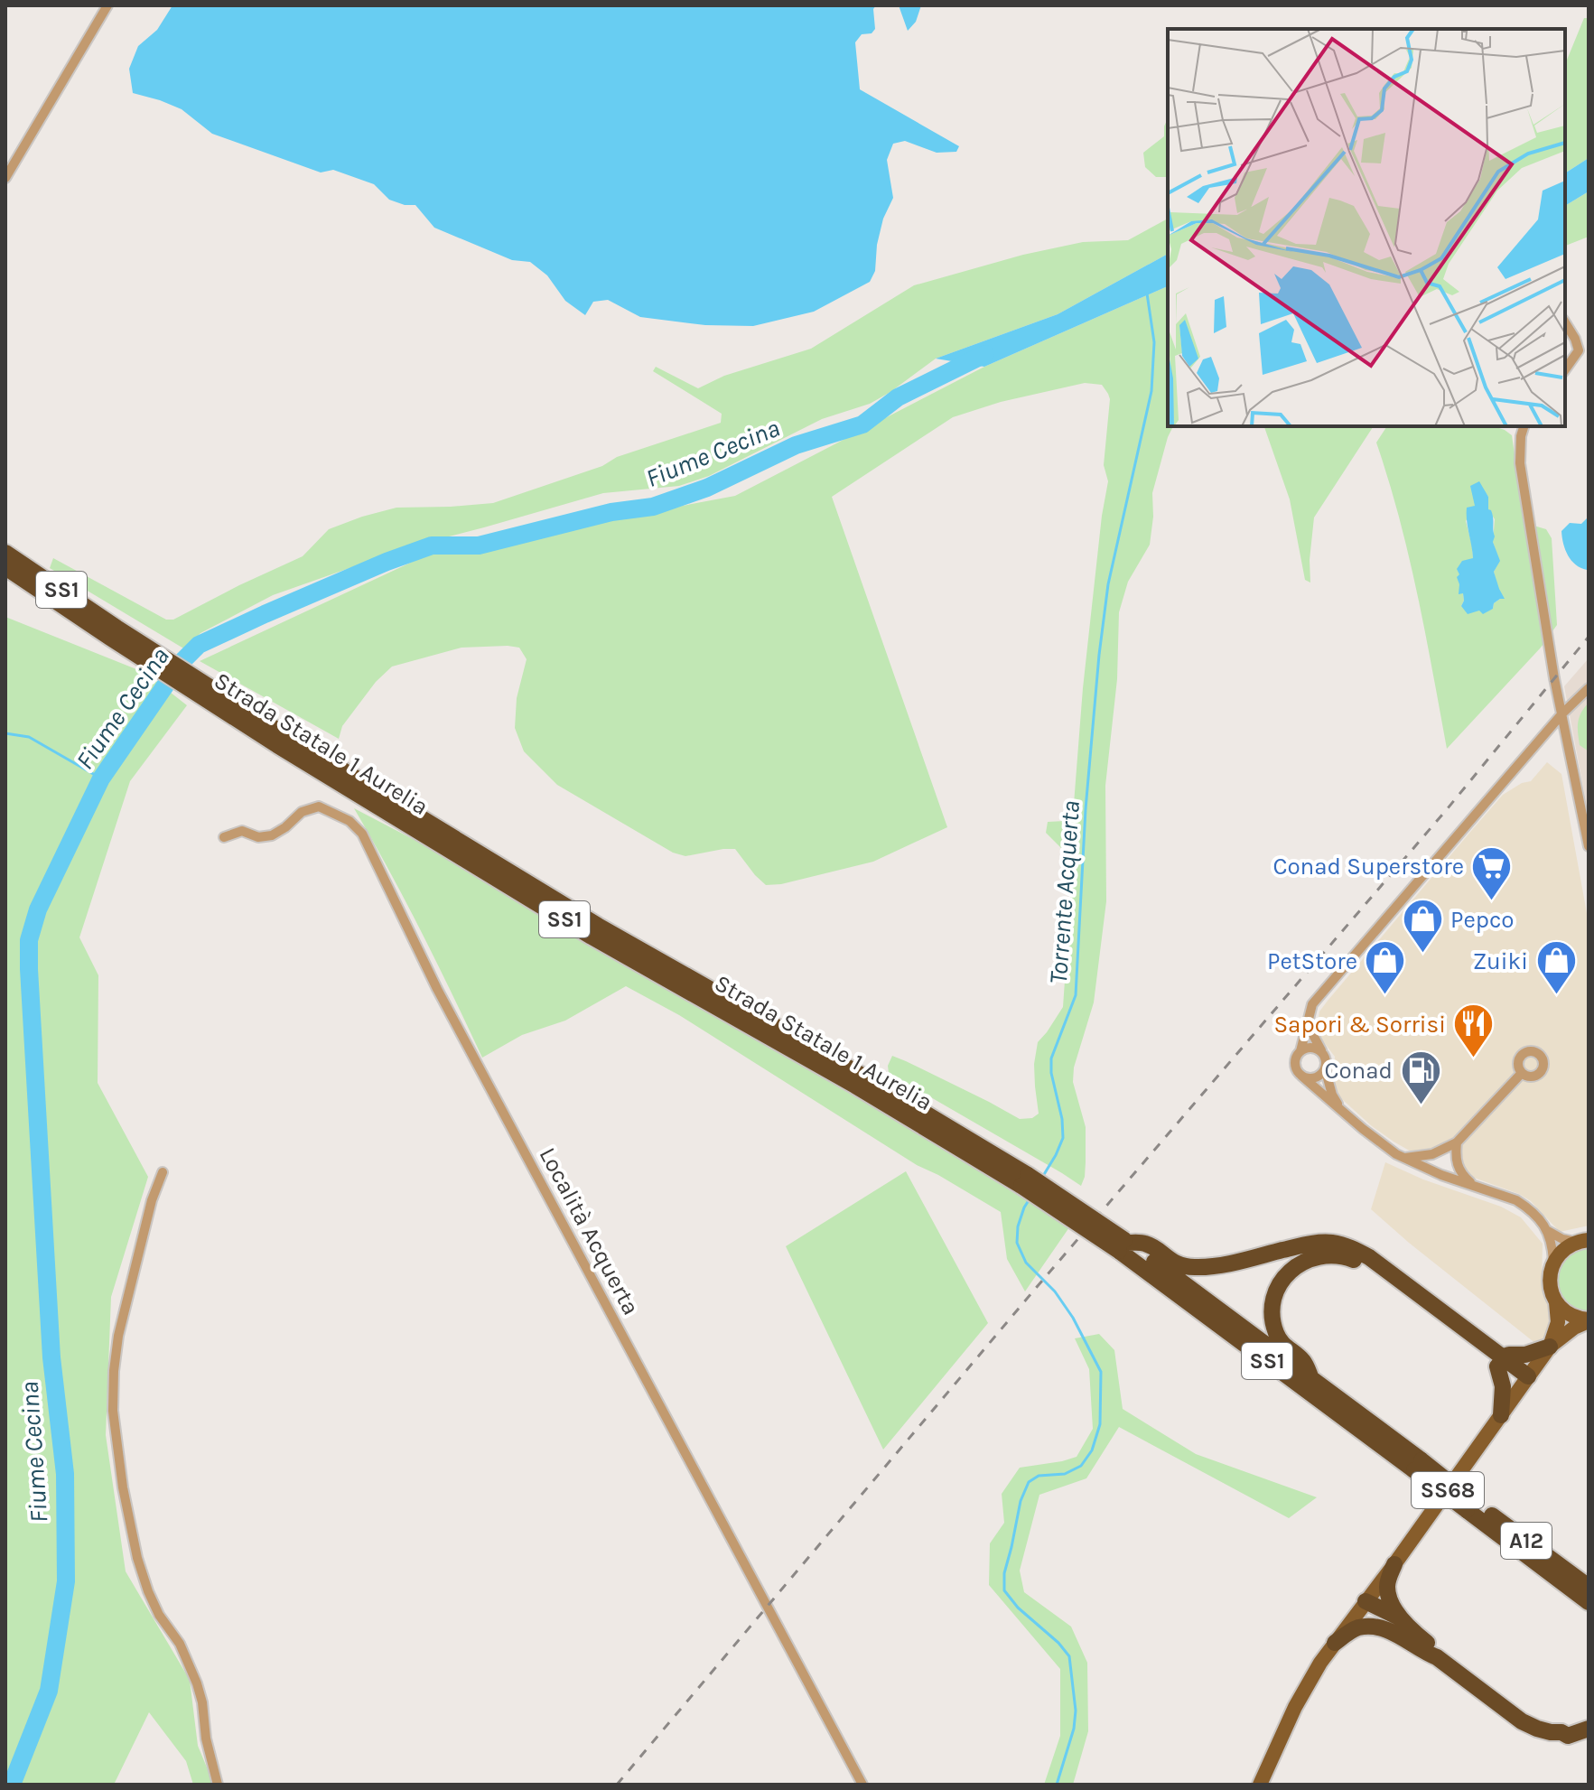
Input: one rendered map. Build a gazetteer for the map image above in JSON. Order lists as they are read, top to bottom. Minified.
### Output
{"streets":{"highway":["SS1","Strada Statale 1 Aurelia"],"main road":["SS68"],"street":["Località Acquerta"]},"crossings":[["SS1","Strada Statale 1 Aurelia"]],"water":["Fiume Cecina","Torrente Acquerta"],"places":{"supermarket":["Conad Superstore"],"shop":["Pepco","PetStore","Zuiki"],"restaurant":["Sapori & Sorrisi"],"fuel station":["Conad"]}}
